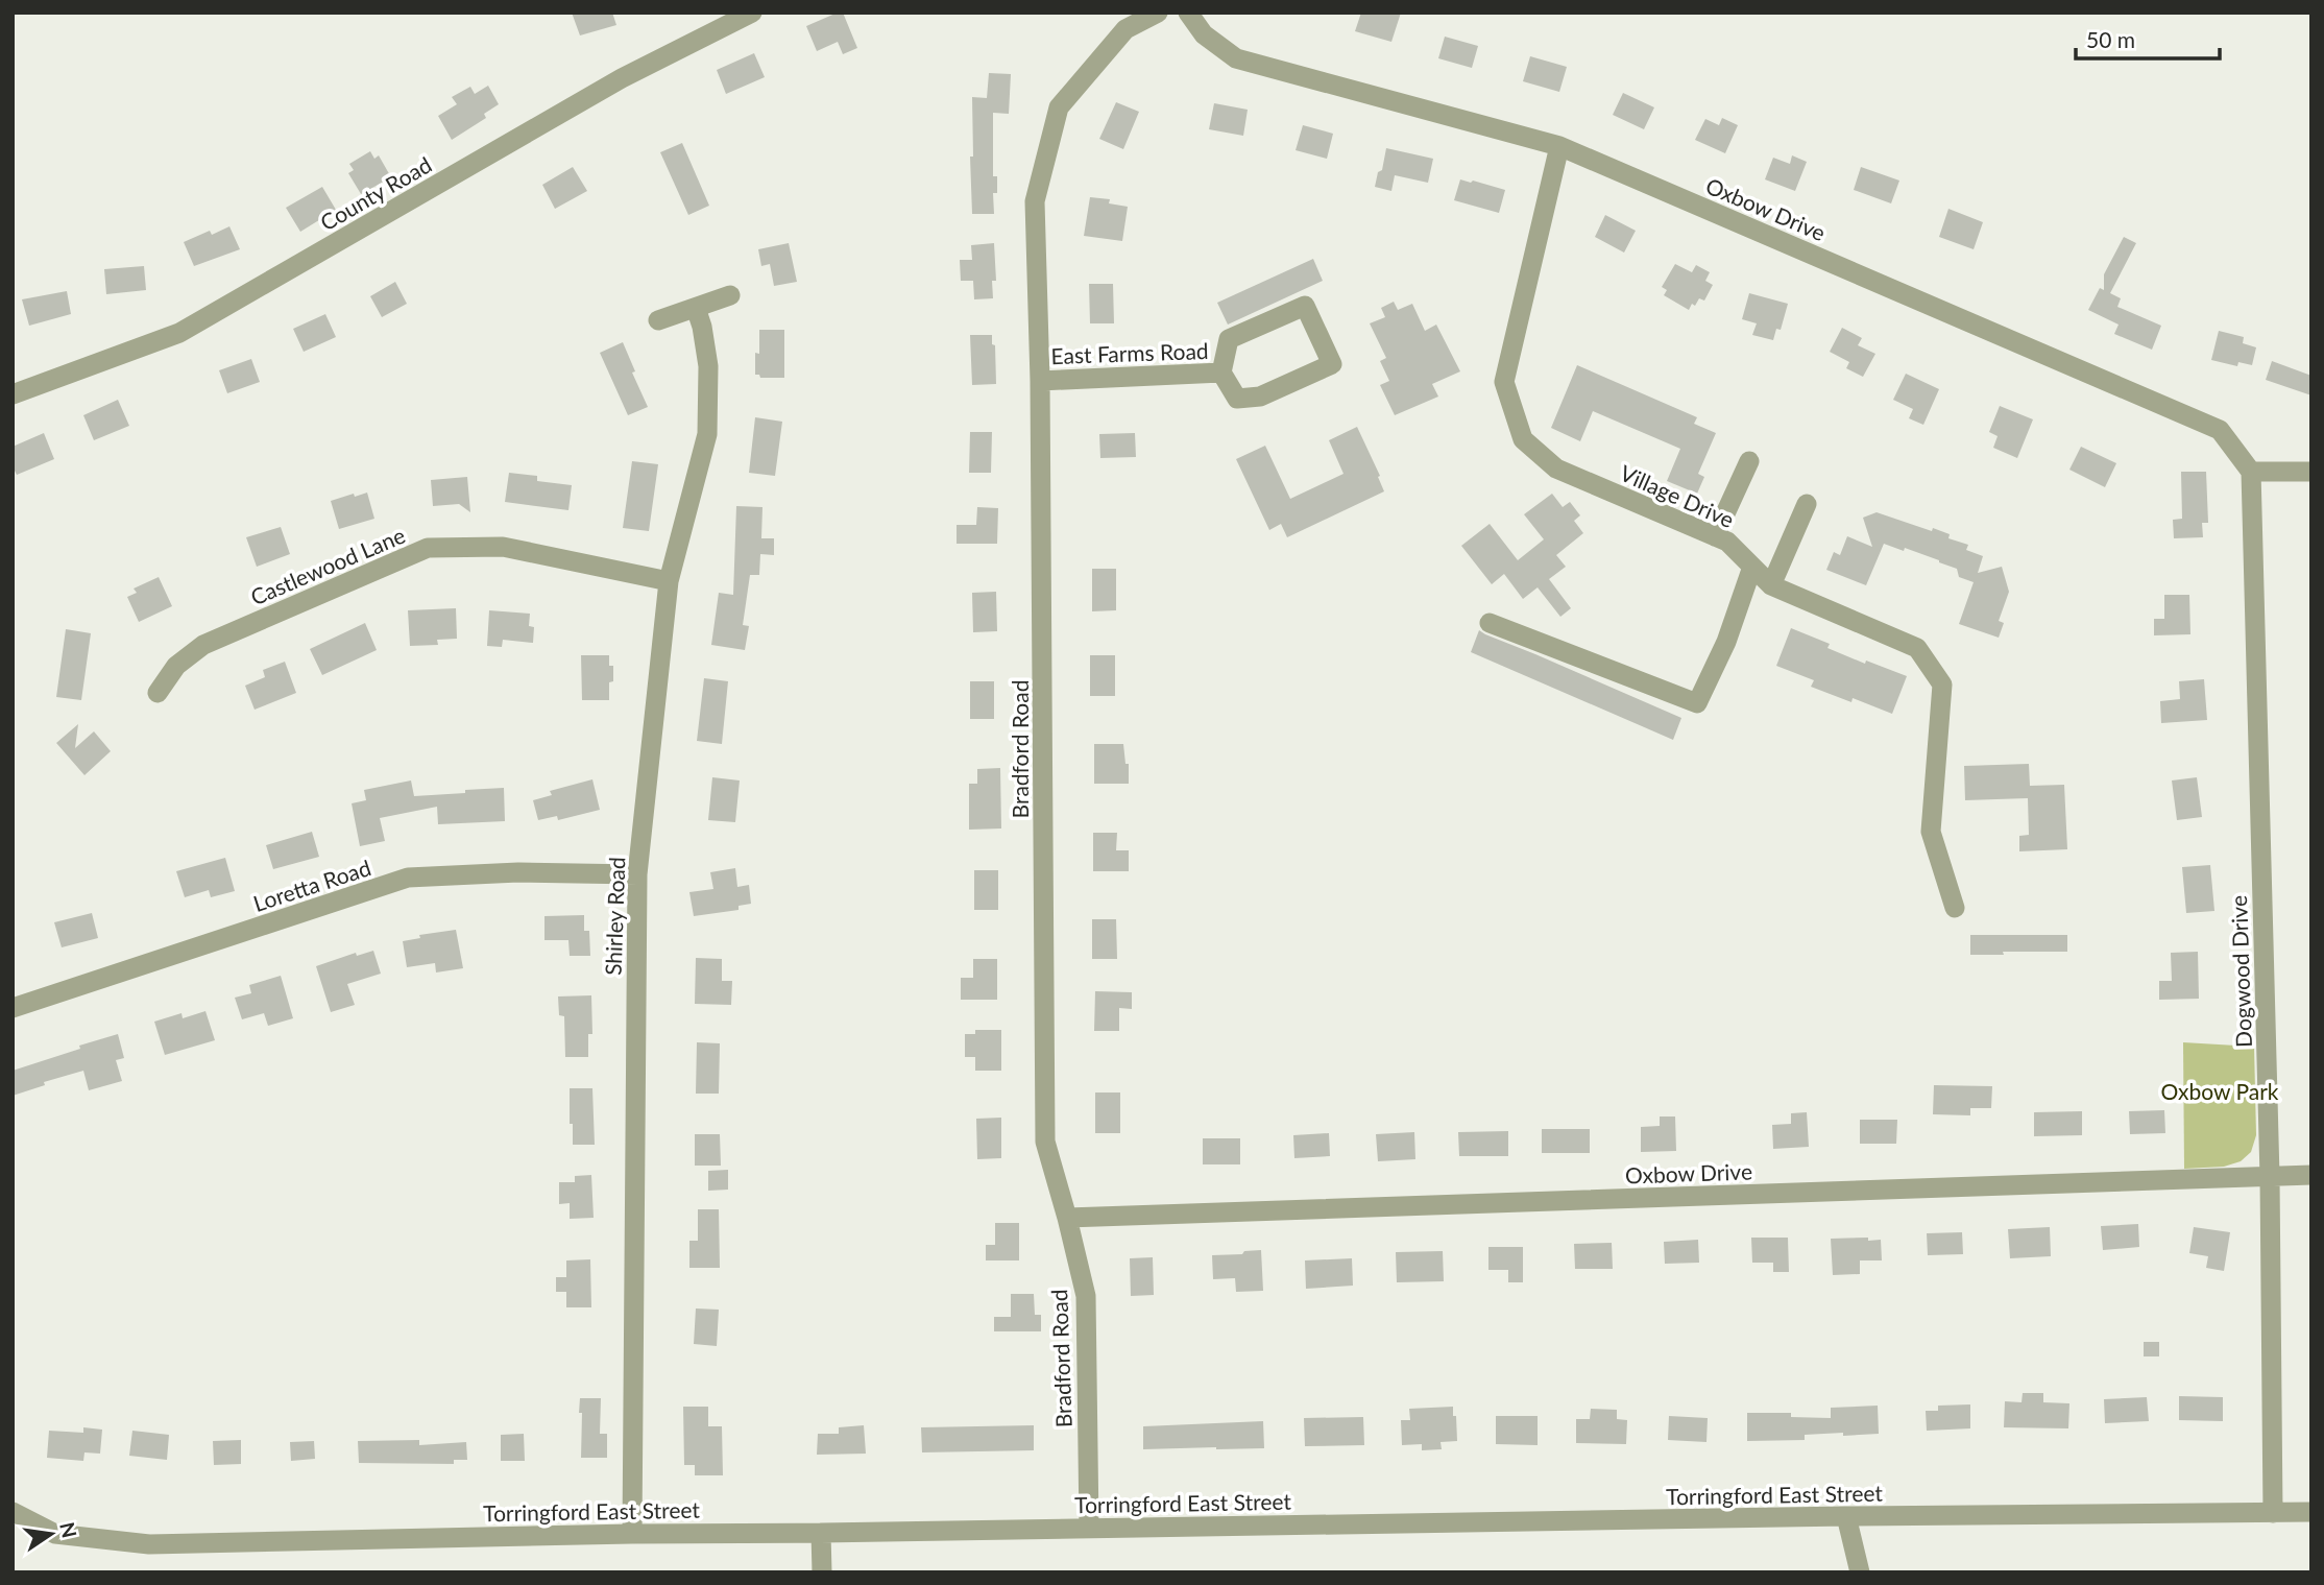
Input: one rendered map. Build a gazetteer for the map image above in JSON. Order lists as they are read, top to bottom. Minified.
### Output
{"streets":{"street":["County Road","Oxbow Drive","East Farms Road","Village Drive","Castlewood Lane","Bradford Road","Loretta Road","Shirley Road","Dogwood Drive","Torringford East Street"]},"crossings":[["Oxbow Drive","Village Drive"],["Oxbow Drive","Bradford Road"],["Oxbow Drive","Dogwood Drive"],["East Farms Road","Bradford Road"],["Castlewood Lane","Shirley Road"],["Bradford Road","Torringford East Street"],["Loretta Road","Shirley Road"],["Shirley Road","Torringford East Street"],["Dogwood Drive","Torringford East Street"]],"parks":["Oxbow Park"],"scale_bar":"50 m","north":"right"}
